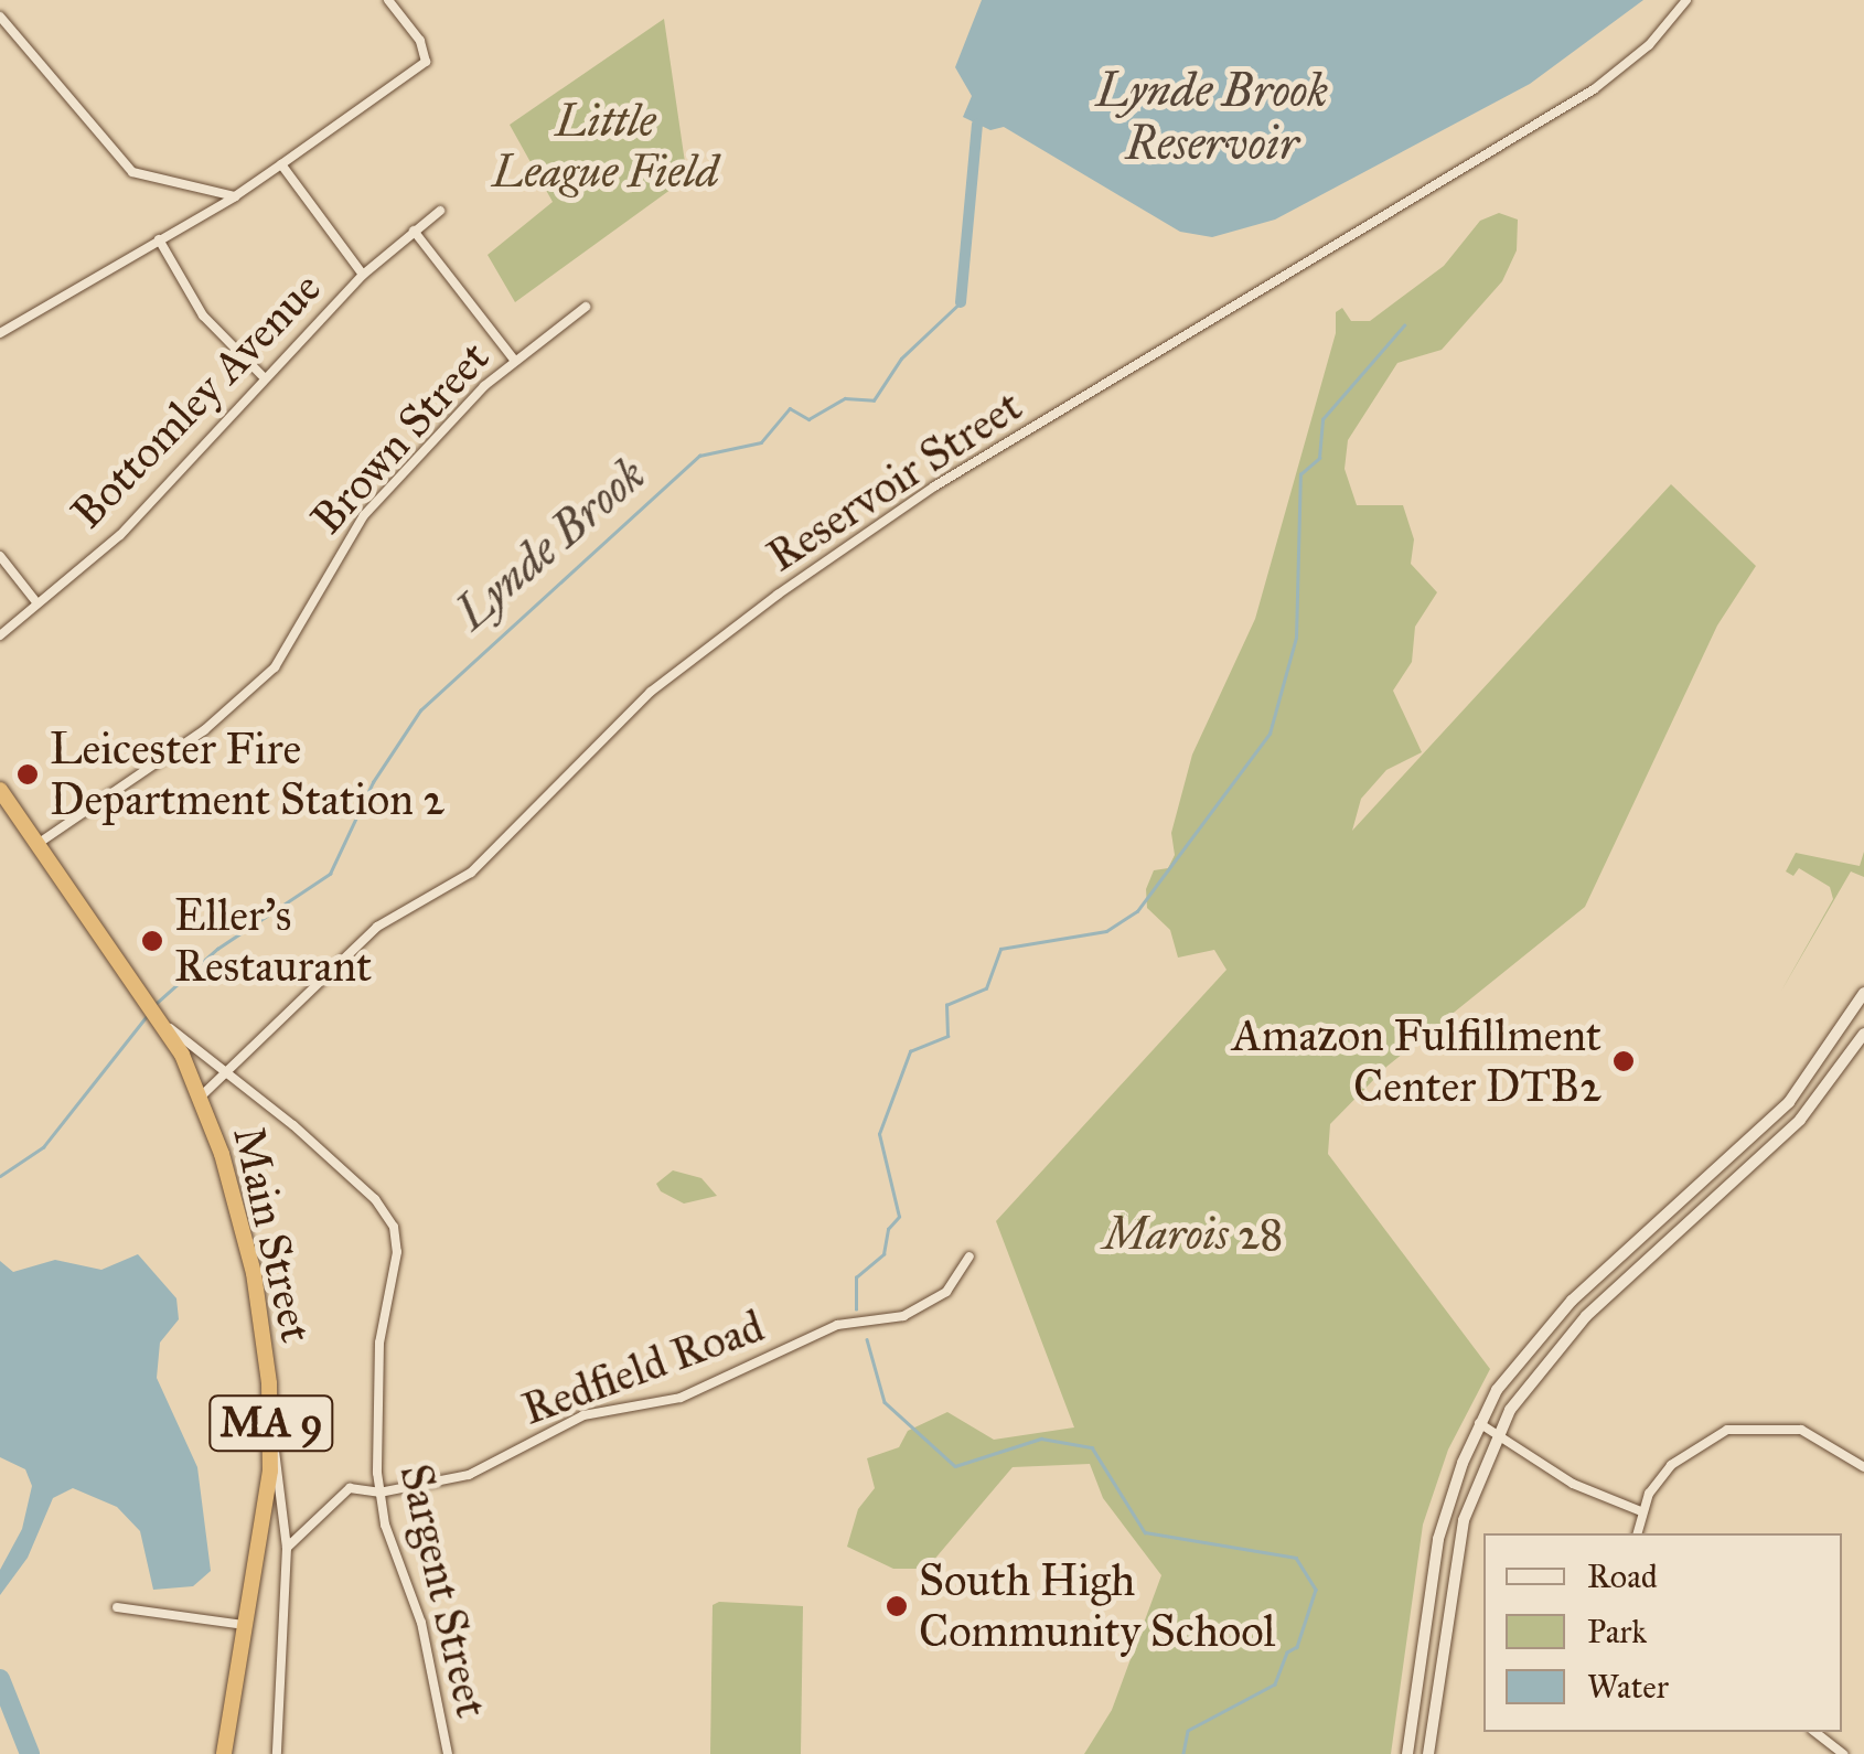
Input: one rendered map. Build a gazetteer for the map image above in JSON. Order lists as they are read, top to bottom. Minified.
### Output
{"streets":{"highway":["Main Street","MA 9"],"street":["Bottomley Avenue","Brown Street","Reservoir Street","Redfield Road","Sargent Street"]},"crossings":[["Brown Street","Main Street"],["Reservoir Street","Main Street"],["Reservoir Street","Sargent Street"],["Main Street","Sargent Street"],["Redfield Road","Sargent Street"]],"water":["Lynde Brook Reservoir","Lynde Brook"],"parks":["Little League Field","Marois 28"],"places":["Leicester Fire Department Station 2","Eller's Restaurant","Amazon Fulfillment Center DTB2","South High Community School"],"legend":["Road","Park","Water"]}
